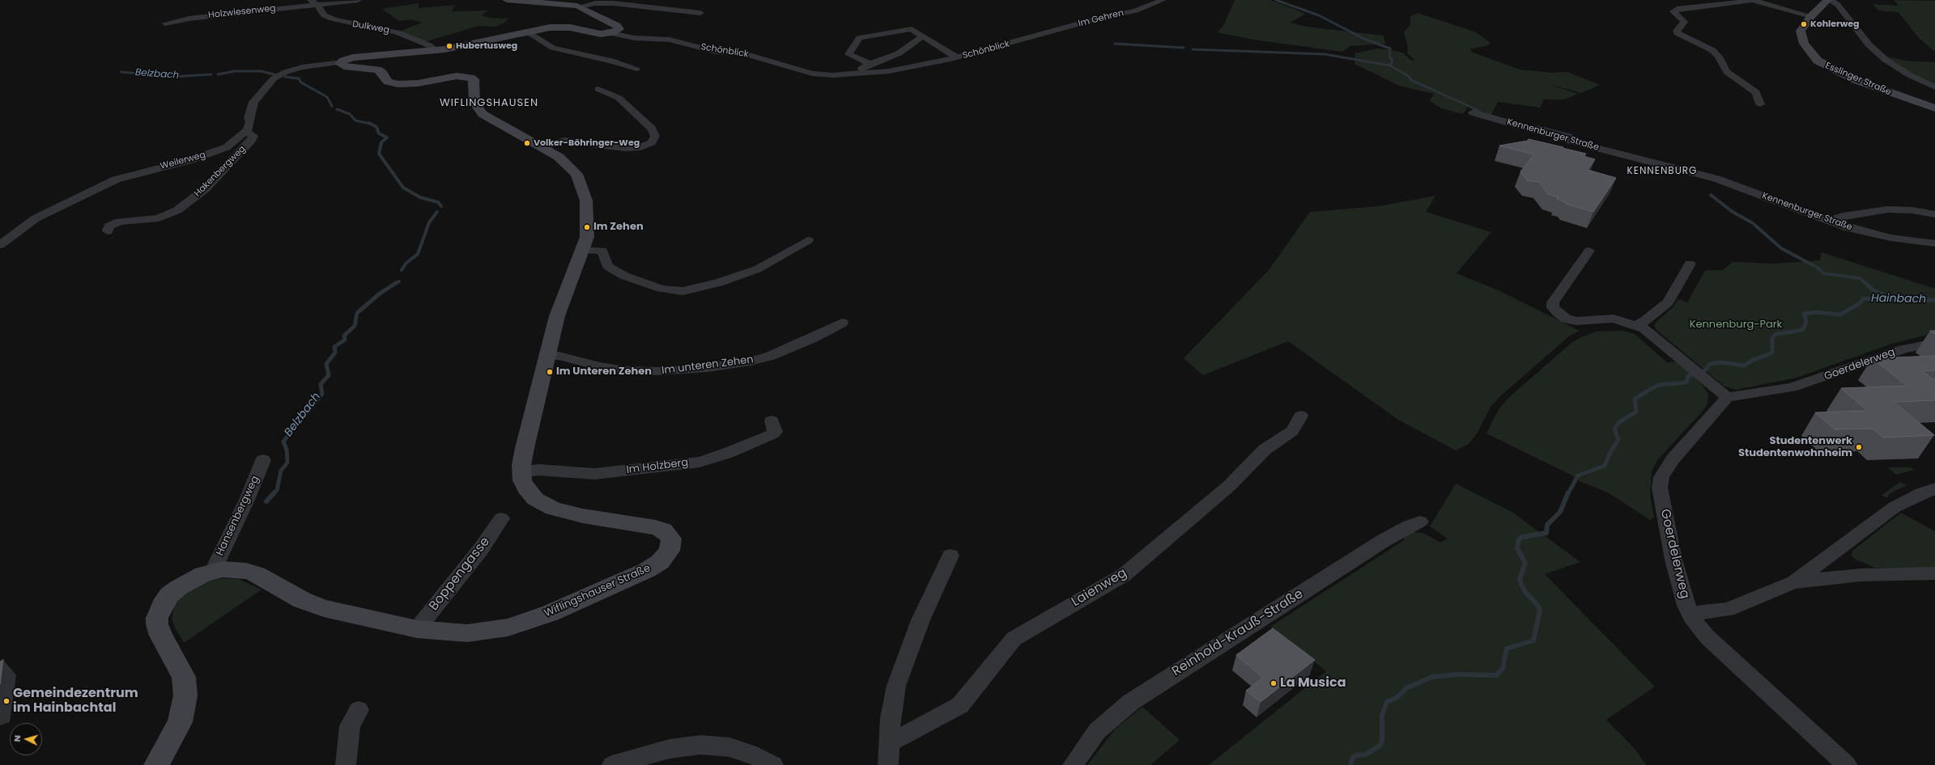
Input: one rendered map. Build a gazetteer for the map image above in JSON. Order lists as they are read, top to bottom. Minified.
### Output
{"streets":{"street":["Holzwiesenweg","Im Gehren","Dulkweg","Schönblick","Esslinger Straße","Kennenburger Straße","Weilerweg","Hakenbergweg","Goerdelerweg","Im unteren Zehen","Im Holzberg","Hansenbergweg","Boppengasse","Laienweg","Wiflingshauser Straße","Reinhold-Krauß-Straße"]},"crossings":[["Holzwiesenweg","Dulkweg"],["Im Gehren","Schönblick"],["Weilerweg","Hakenbergweg"],["Im unteren Zehen","Wiflingshauser Straße"],["Im Holzberg","Wiflingshauser Straße"],["Hansenbergweg","Wiflingshauser Straße"],["Boppengasse","Wiflingshauser Straße"]],"districts":["WIFLINGSHAUSEN","KENNENBURG"],"water":["Belzbach","Hainbach"],"parks":["Kennenburg-Park"],"places":["Kohlerweg","Hubertusweg","Volker-Böhringer-Weg","Im Zehen","Im Unteren Zehen","Studentenwerk Studentenwohnheim","La Musica","Gemeindezentrum im Hainbachtal"],"north":"left"}
